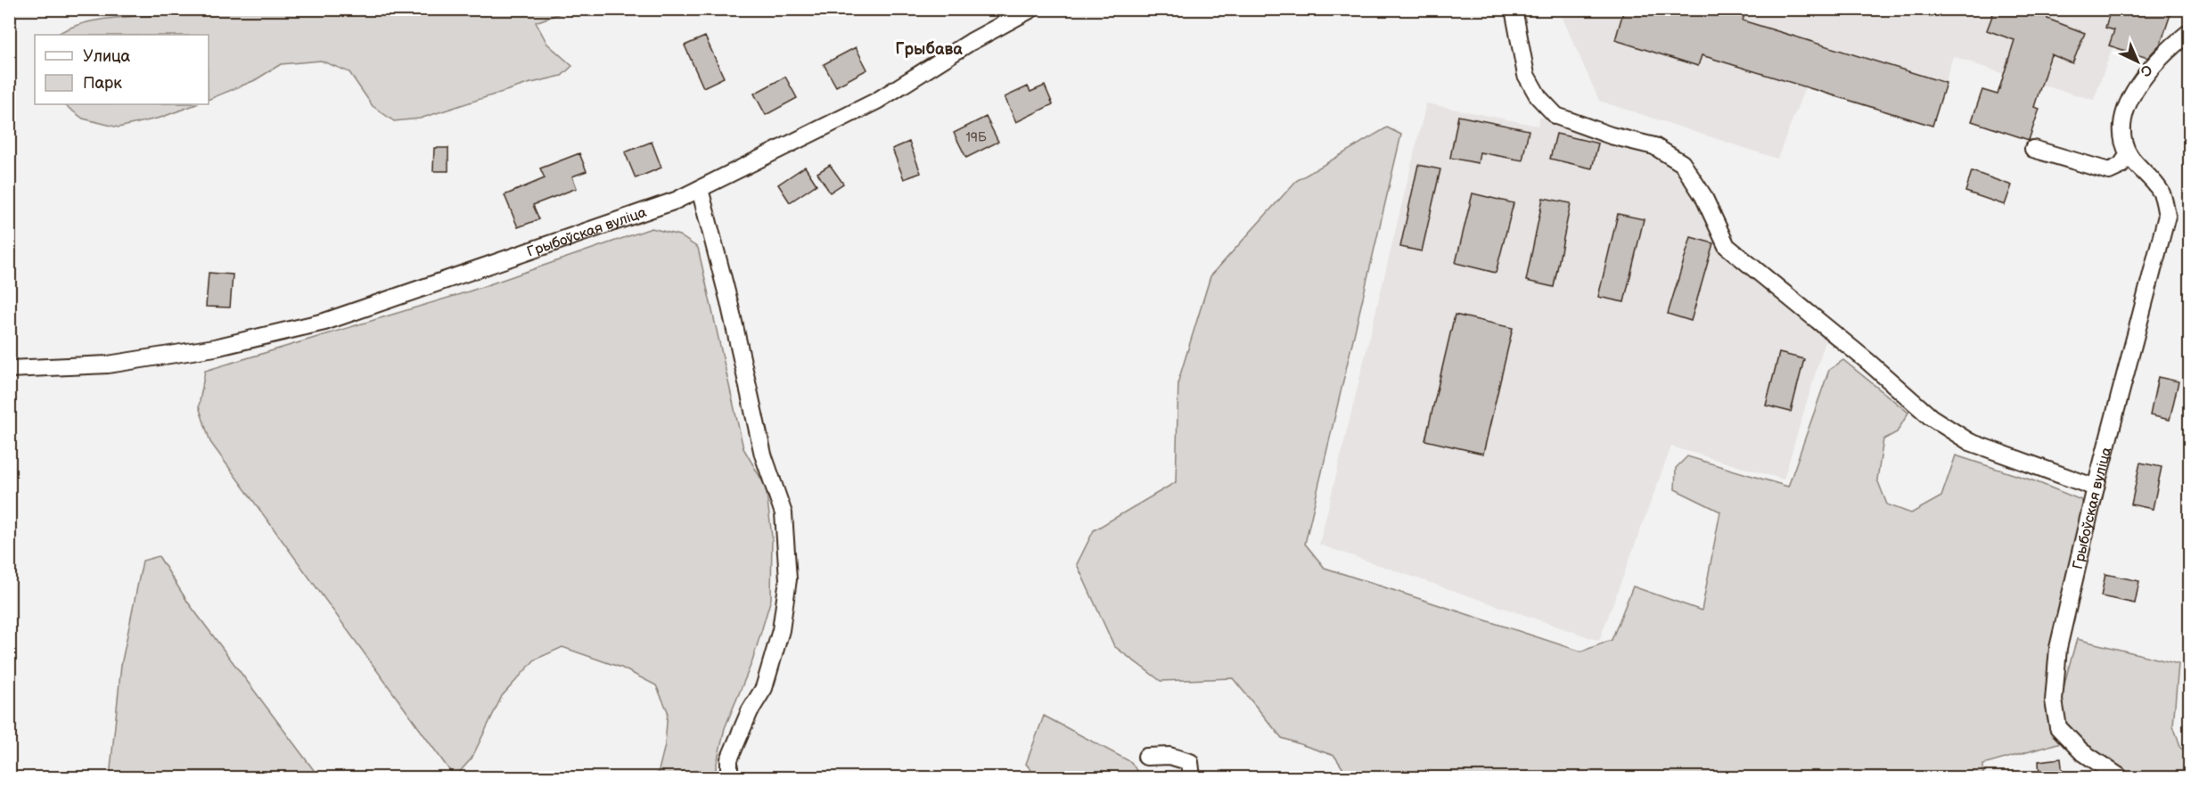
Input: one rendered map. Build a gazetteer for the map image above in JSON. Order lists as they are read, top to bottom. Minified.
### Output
{"streets":{"street":["Грыбоўская вуліца"]},"districts":["Грыбава"],"house_numbers":["19Б"],"legend":["Улица","Парк"],"north":"bottom right"}
